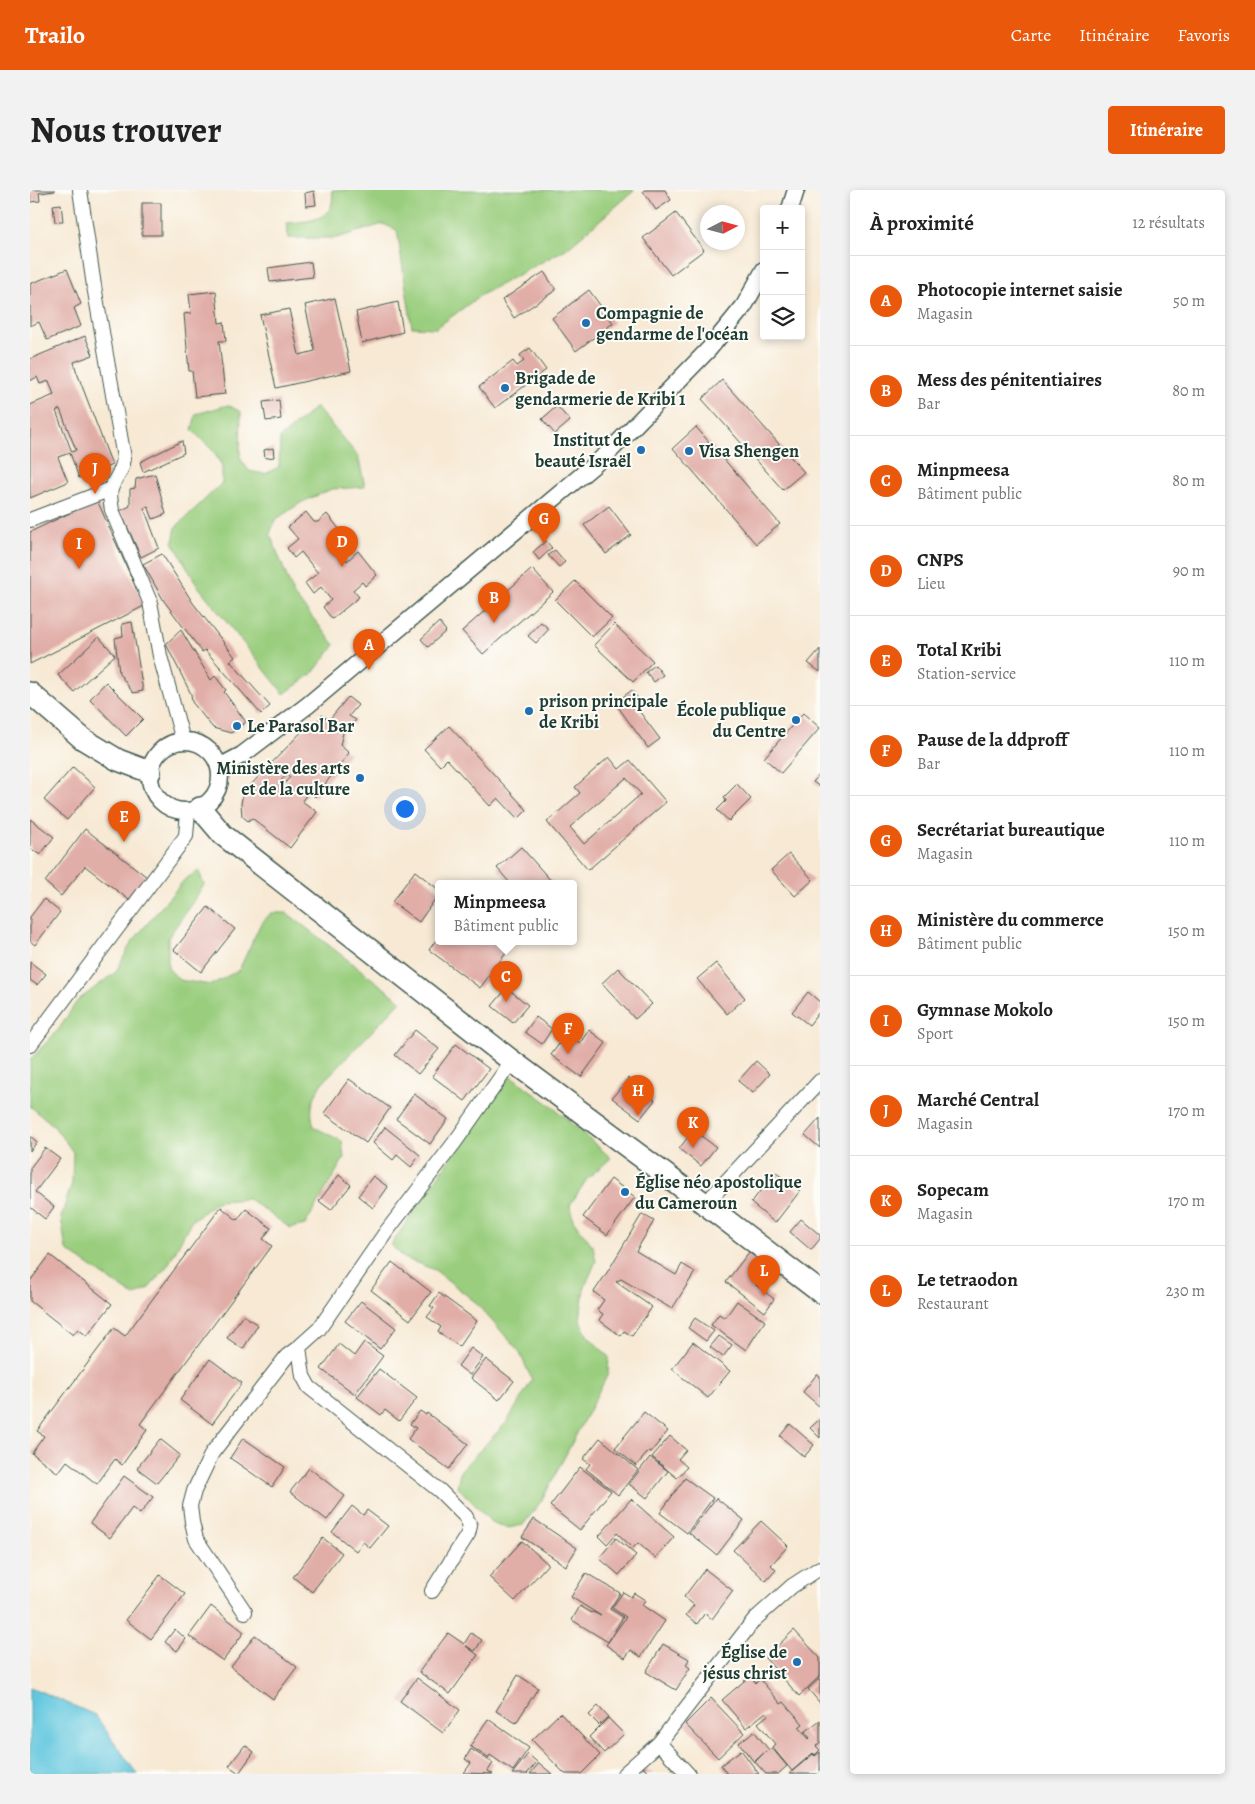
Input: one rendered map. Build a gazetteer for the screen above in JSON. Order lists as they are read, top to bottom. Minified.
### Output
{"places":["Compagnie de gendarme de l'océan","Brigade de gendarmerie de Kribi 1","Institut de beauté Israël","Visa Shengen","prison principale de Kribi","École publique du Centre","Le Parasol Bar","Ministère des arts et de la culture","Église néo apostolique du Cameroun","Église de jésus christ"],"north":"right","page":{"header":"Trailo","nav":["Carte","Itinéraire","Favoris"],"title":"Nous trouver","buttons":"Itinéraire","heading":["À proximité","12 résultats"],"map_buttons":["+","−"],"list":[{"mark":"A","name":"Photocopie internet saisie","note":"Magasin","value":"50 m"},{"mark":"B","name":"Mess des pénitentiaires","note":"Bar","value":"80 m"},{"mark":"C","name":"Minpmeesa","note":"Bâtiment public","value":"80 m"},{"mark":"D","name":"CNPS","note":"Lieu","value":"90 m"},{"mark":"E","name":"Total Kribi","note":"Station-service","value":"110 m"},{"mark":"F","name":"Pause de la ddproff","note":"Bar","value":"110 m"},{"mark":"G","name":"Secrétariat bureautique","note":"Magasin","value":"110 m"},{"mark":"H","name":"Ministère du commerce","note":"Bâtiment public","value":"150 m"},{"mark":"I","name":"Gymnase Mokolo","note":"Sport","value":"150 m"},{"mark":"J","name":"Marché Central","note":"Magasin","value":"170 m"},{"mark":"K","name":"Sopecam","note":"Magasin","value":"170 m"},{"mark":"L","name":"Le tetraodon","note":"Restaurant","value":"230 m"}],"pins":["J","G","D","I","B","A","E","C","F","H","K","L"],"popup":["Minpmeesa","Bâtiment public"]}}
